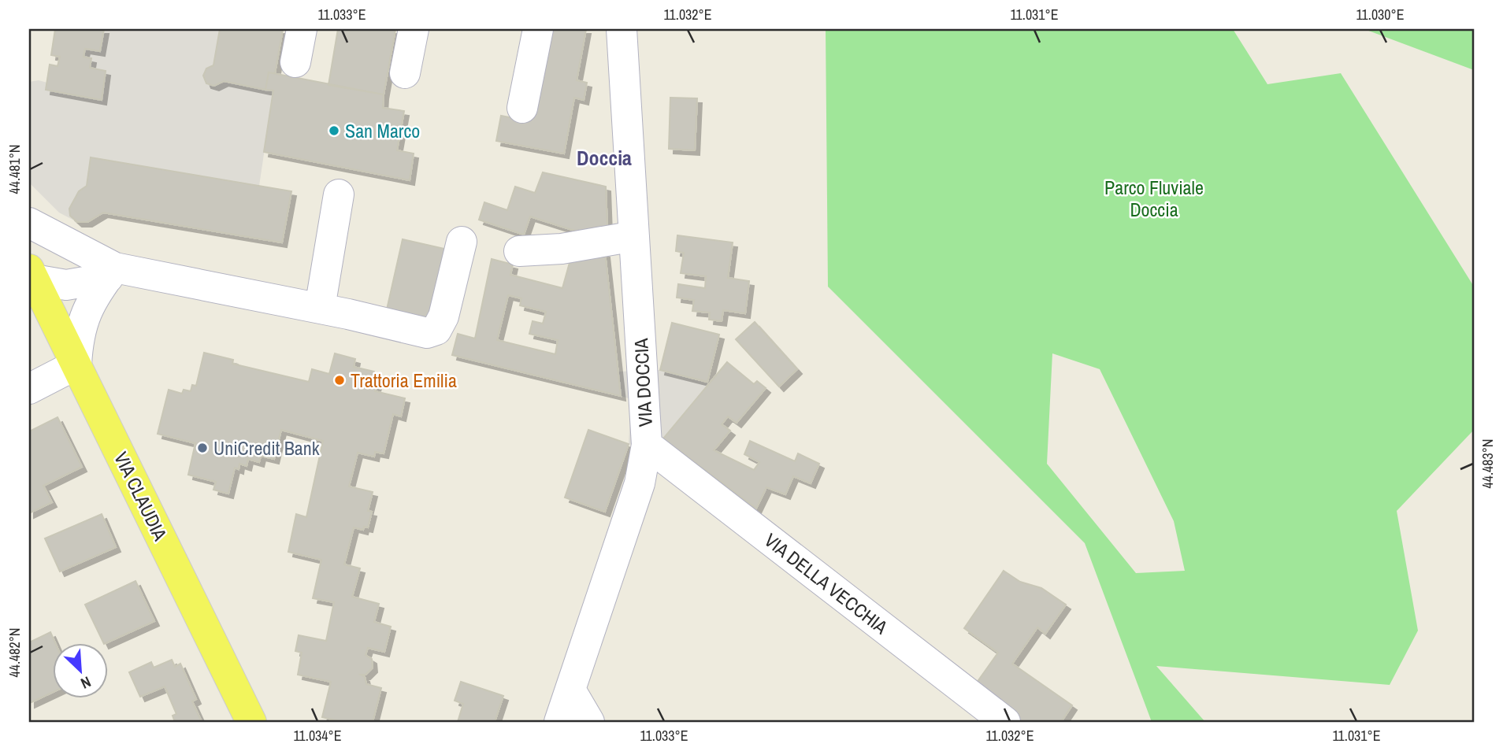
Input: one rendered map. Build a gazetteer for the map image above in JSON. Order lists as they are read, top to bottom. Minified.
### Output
{"streets":{"main road":["VIA CLAUDIA"],"street":["VIA DOCCIA","VIA DELLA VECCHIA"]},"crossings":[["VIA DOCCIA","VIA DELLA VECCHIA"]],"districts":["Doccia"],"parks":["Parco Fluviale Doccia"],"places":["San Marco","Trattoria Emilia","UniCredit Bank"],"north":"bottom right","coordinates":["11.033°E","11.032°E","11.031°E","11.030°E","44.481°N","44.483°N","44.482°N","11.034°E"]}
